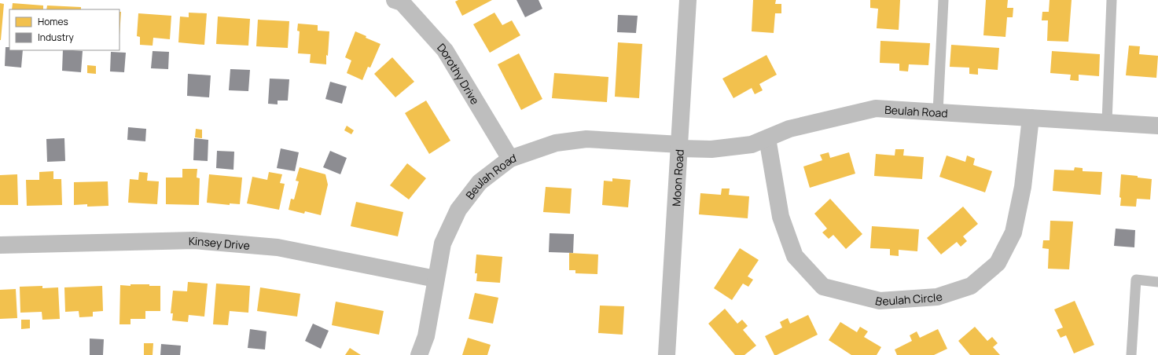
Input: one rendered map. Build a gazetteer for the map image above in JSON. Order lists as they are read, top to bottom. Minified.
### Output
{"streets":{"street":["Dorothy Drive","Beulah Road","Moon Road","Kinsey Drive","Beulah Circle"]},"crossings":[["Dorothy Drive","Beulah Road"],["Beulah Road","Moon Road"],["Beulah Road","Kinsey Drive"],["Beulah Road","Beulah Circle"]],"legend":["Homes","Industry"]}
